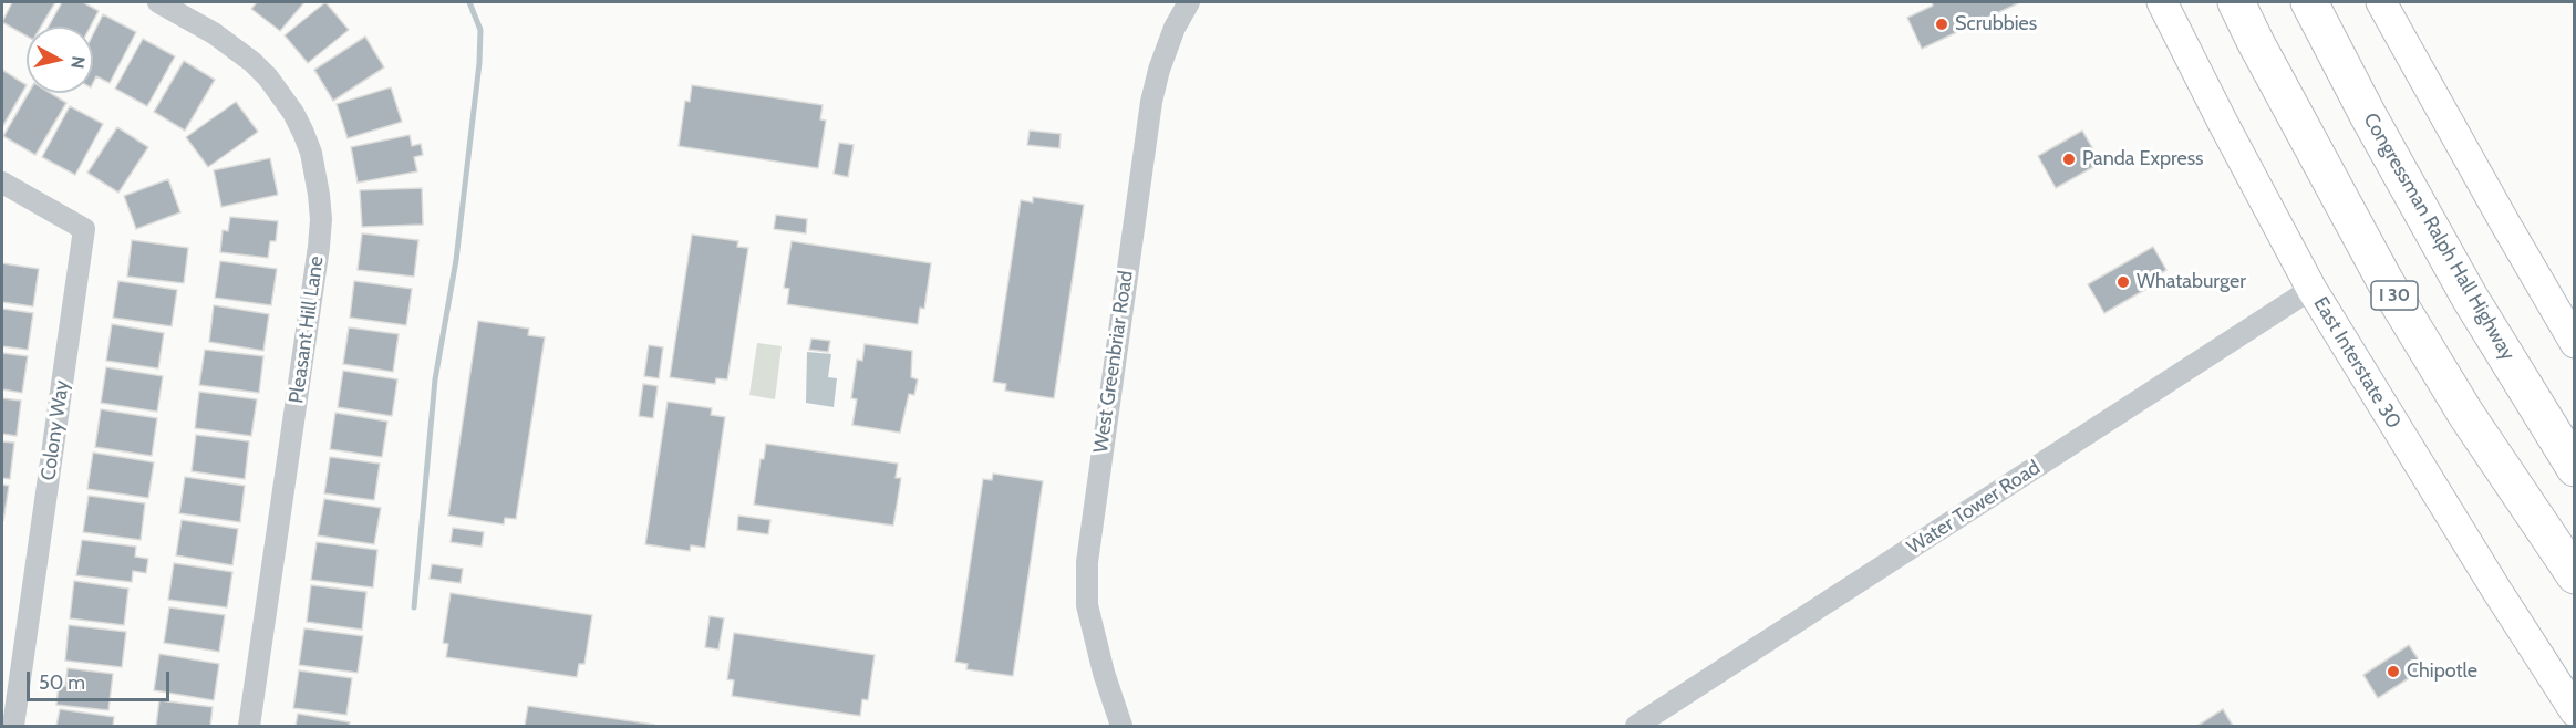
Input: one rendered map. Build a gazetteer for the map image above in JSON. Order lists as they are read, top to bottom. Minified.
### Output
{"streets":{"highway":["Congressman Ralph Hall Highway","I 30"],"main road":["East Interstate 30"],"street":["Pleasant Hill Lane","West Greenbriar Road","Colony Way","Water Tower Road"]},"crossings":[["East Interstate 30","Water Tower Road"]],"places":["Scrubbies","Panda Express","Whataburger","Chipotle"],"scale_bar":"50 m","north":"right"}
